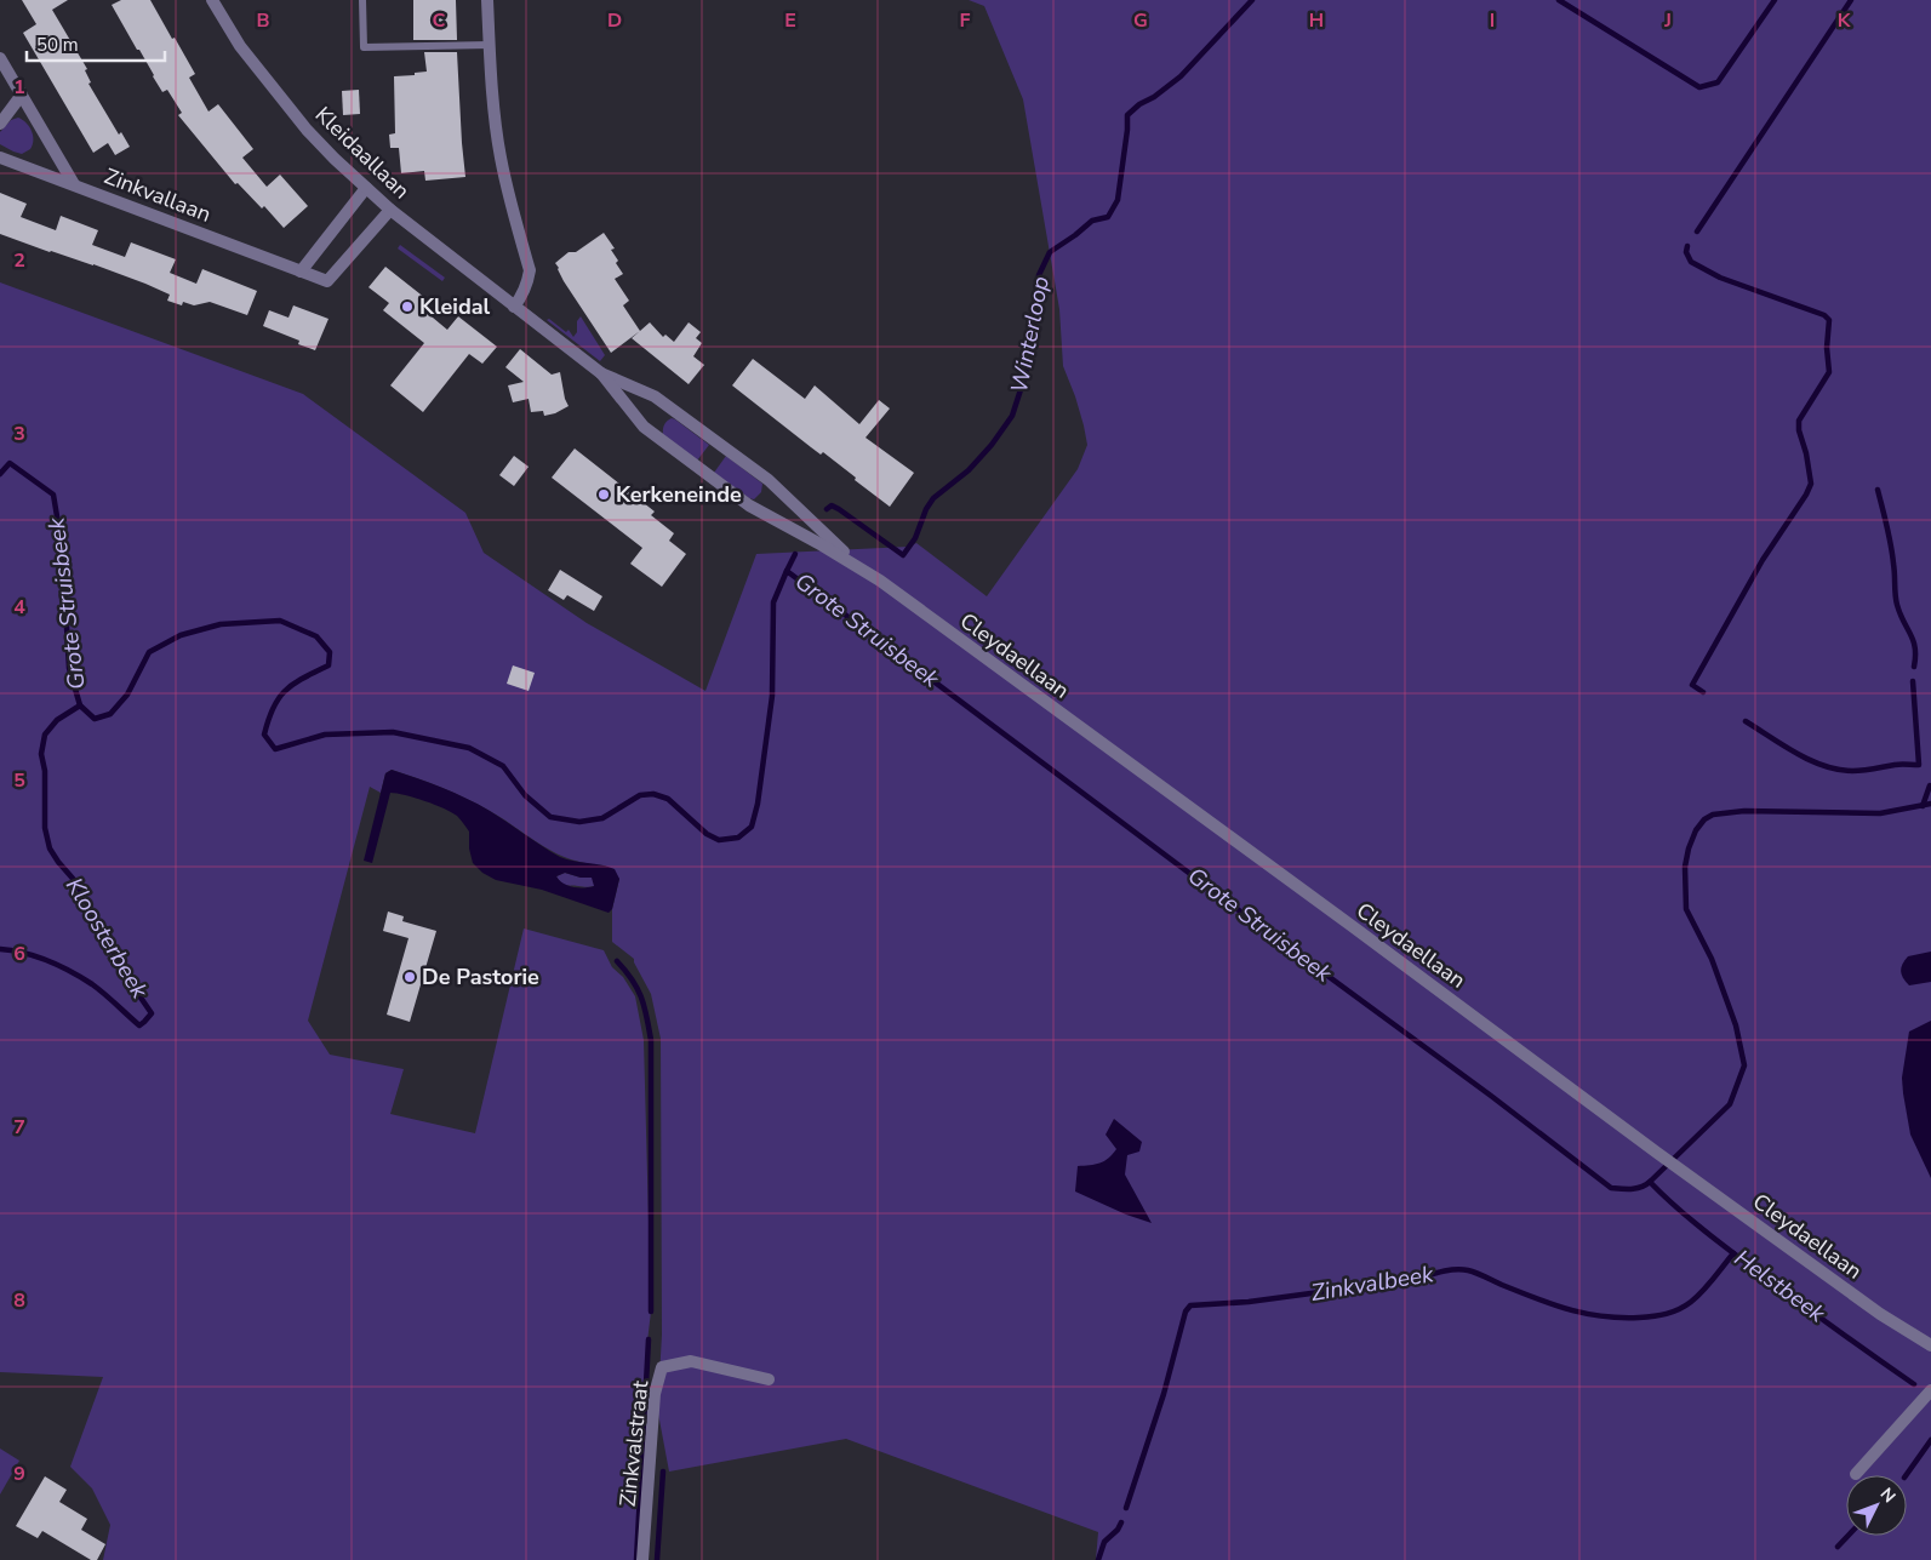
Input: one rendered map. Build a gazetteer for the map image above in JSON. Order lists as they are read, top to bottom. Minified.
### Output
{"streets":{"street":["Kleidaallaan","Zinkvallaan","Cleydaellaan","Zinkvalstraat"]},"crossings":[["Kleidaallaan","Zinkvallaan"]],"water":["Winterloop","Grote Struisbeek","Kloosterbeek","Zinkvalbeek","Helstbeek"],"places":["Kleidal","Kerkeneinde","De Pastorie"],"scale_bar":"50 m","north":"top right","grid":{"columns":["B","C","D","E","F","G","H","I","J","K"],"rows":["1","2","3","4","5","6","7","8","9"]}}
